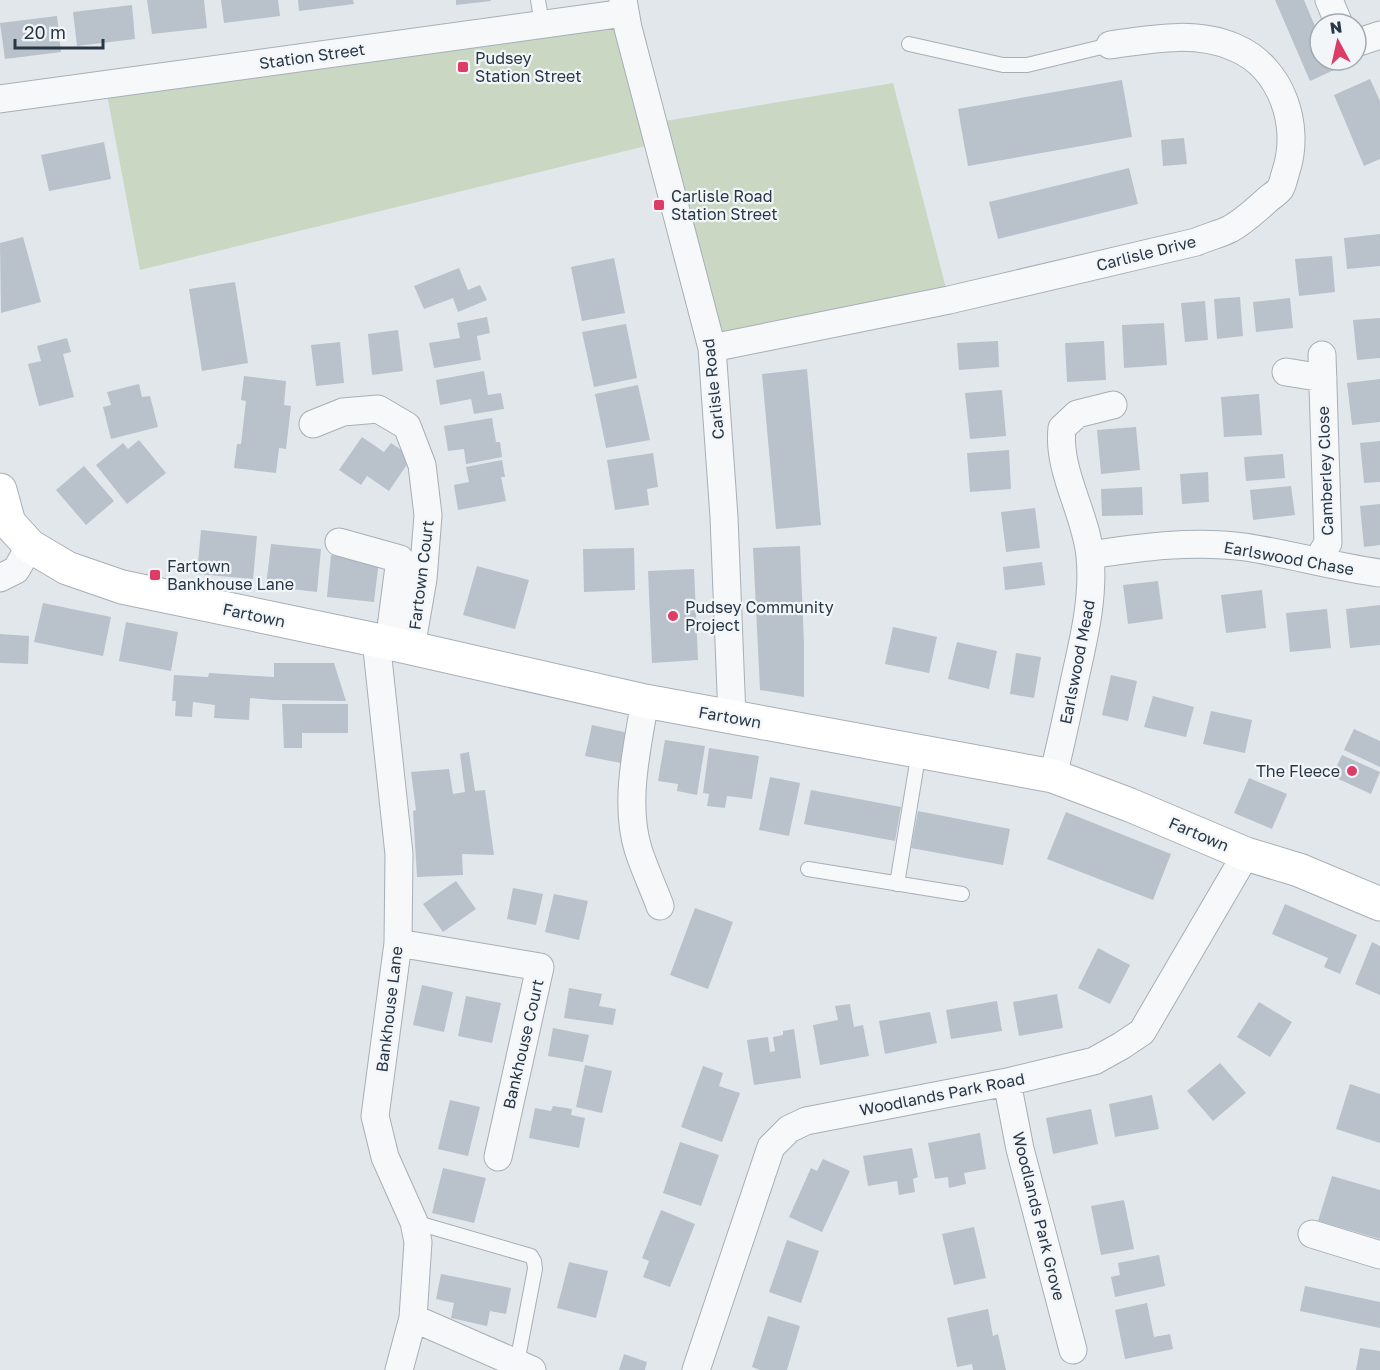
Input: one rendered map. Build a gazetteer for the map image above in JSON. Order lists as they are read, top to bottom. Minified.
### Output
{"streets":{"street":["Station Street","Carlisle Drive","Carlisle Road","Camberley Close","Earlswood Chase","Fartown Court","Fartown","Earlswood Mead","Bankhouse Lane","Bankhouse Court","Woodlands Park Road","Woodlands Park Grove"]},"crossings":[["Station Street","Carlisle Road"],["Carlisle Drive","Carlisle Road"],["Carlisle Road","Fartown"],["Camberley Close","Earlswood Chase"],["Earlswood Chase","Earlswood Mead"],["Fartown Court","Fartown"],["Fartown Court","Bankhouse Lane"],["Fartown","Earlswood Mead"],["Fartown","Bankhouse Lane"],["Fartown","Woodlands Park Road"],["Bankhouse Lane","Bankhouse Court"],["Woodlands Park Road","Woodlands Park Grove"]],"places":{"transit":["Pudsey Station Street","Carlisle Road Station Street","Fartown Bankhouse Lane"],"other":["Pudsey Community Project","The Fleece"]},"scale_bar":"20 m","north":"top"}
